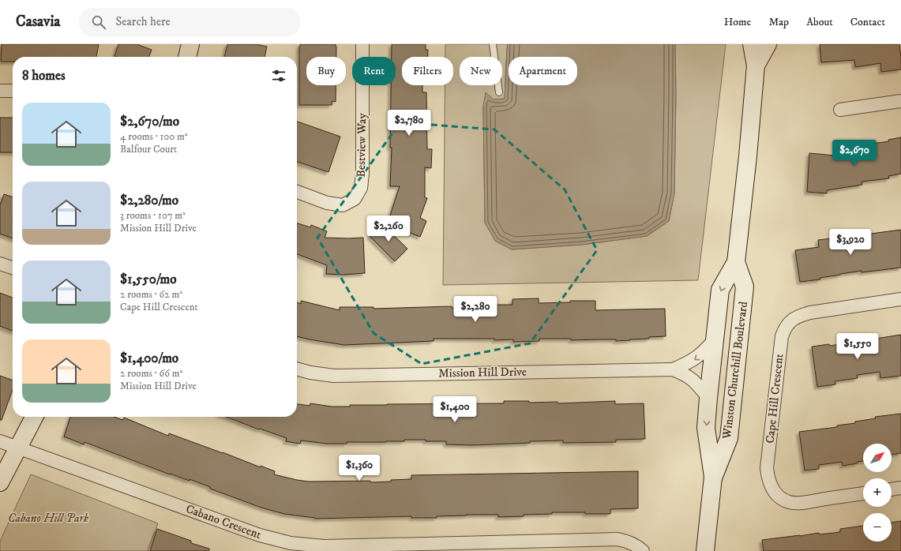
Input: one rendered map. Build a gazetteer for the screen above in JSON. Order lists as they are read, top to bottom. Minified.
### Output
{"streets":{"main road":["Winston Churchill Boulevard"],"street":["Bestview Way","Mission Hill Drive","Cape Hill Crescent","Cabano Crescent"]},"crossings":[["Winston Churchill Boulevard","Mission Hill Drive"]],"parks":["Cabano Hill Park"],"north":"top right","page":{"header":"Casavia","search":"Search here","nav":["Home","Map","About","Contact"],"chip":["Buy","Rent","Filters","New","Apartment"],"heading":"8 homes","list":[{"name":"$2,670/mo","note":"4 rooms · 100 m² · Balfour Court"},{"name":"$2,280/mo","note":"3 rooms · 107 m² · Mission Hill Drive"},{"name":"$1,550/mo","note":"2 rooms · 62 m² · Cape Hill Crescent"},{"name":"$1,400/mo","note":"2 rooms · 66 m² · Mission Hill Drive"}],"price":["$2,780","$2,670","$2,260","$3,920","$2,280","$1,550","$1,400","$1,360"],"map_buttons":["+","−"]}}
